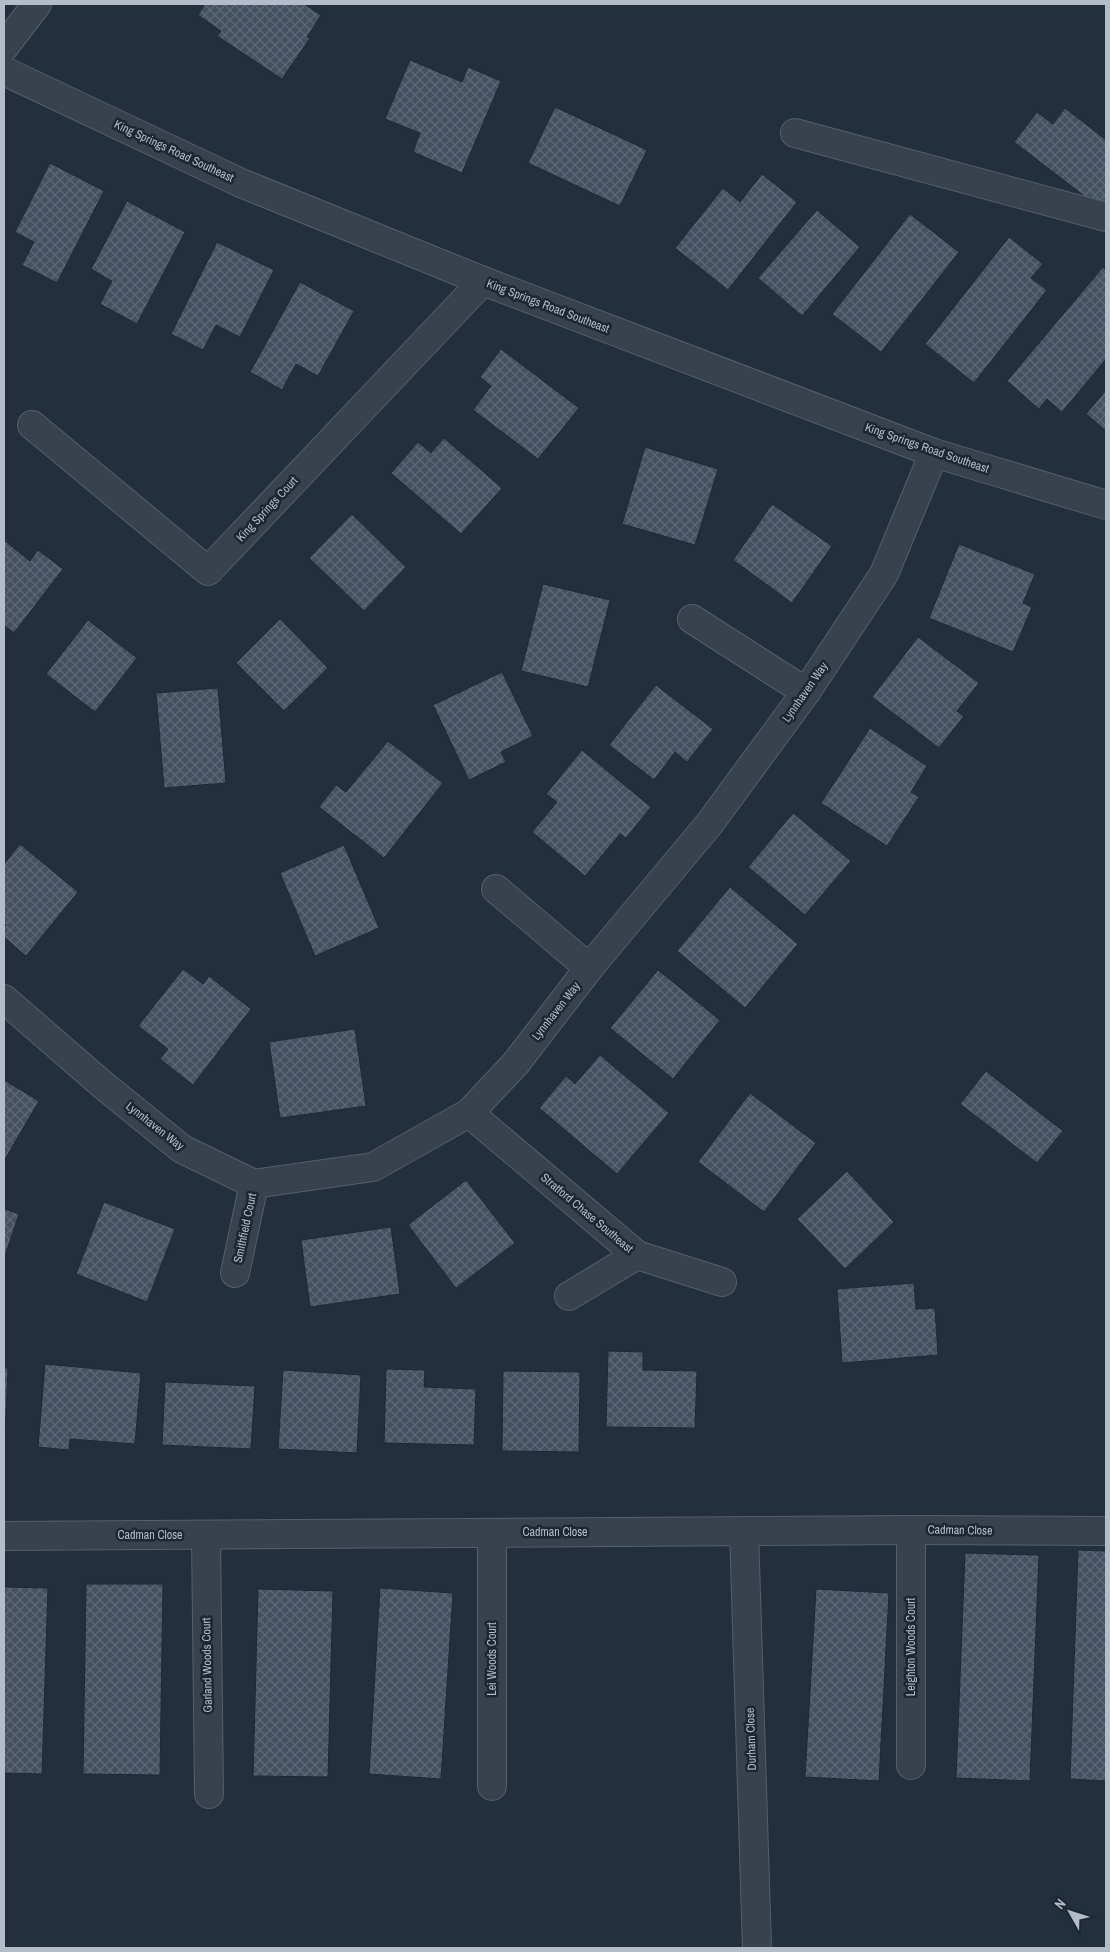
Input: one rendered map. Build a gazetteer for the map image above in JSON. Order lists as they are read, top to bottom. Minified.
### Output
{"streets":{"street":["King Springs Road Southeast","King Springs Court","Lynnhaven Way","Stratford Chase Southeast","Smithfield Court","Cadman Close","Leighton Woods Court","Lei Woods Court","Garland Woods Court","Durham Close"]},"crossings":[["King Springs Road Southeast","King Springs Court"],["King Springs Road Southeast","Lynnhaven Way"],["Lynnhaven Way","Stratford Chase Southeast"],["Lynnhaven Way","Smithfield Court"],["Cadman Close","Leighton Woods Court"],["Cadman Close","Lei Woods Court"],["Cadman Close","Garland Woods Court"],["Cadman Close","Durham Close"]],"north":"top left"}
